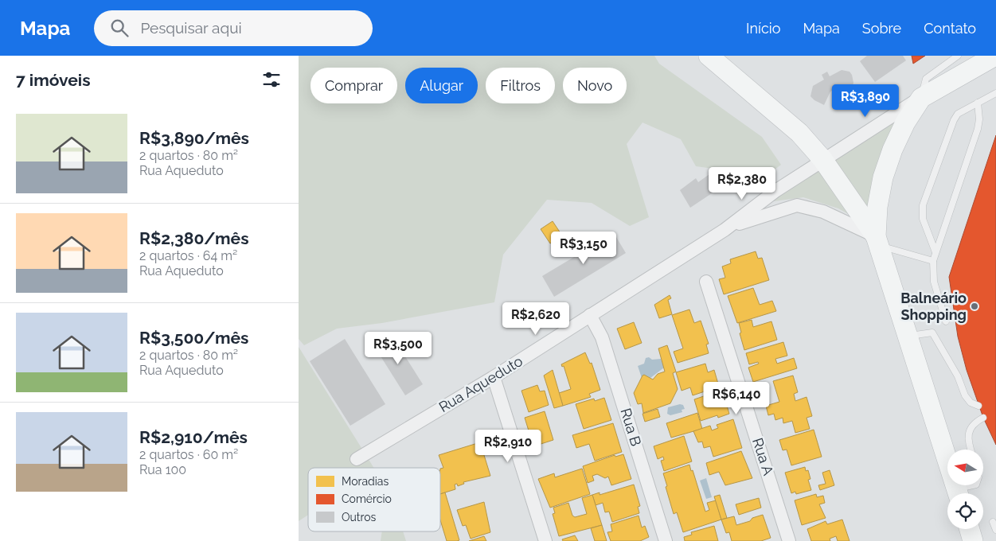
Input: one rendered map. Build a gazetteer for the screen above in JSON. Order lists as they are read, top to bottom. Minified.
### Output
{"streets":{"street":["Rua Aqueduto","Rua B","Rua A"]},"crossings":[["Rua Aqueduto","Rua B"]],"places":["Balneário Shopping"],"legend":["Moradias","Comércio","Outros"],"north":"left","page":{"header":"Mapa","search":"Pesquisar aqui","nav":["Início","Mapa","Sobre","Contato"],"heading":"7 imóveis","chip":["Comprar","Alugar","Filtros","Novo"],"price":["R$3,890","R$2,380","R$3,150","R$2,620","R$3,500","R$6,140","R$2,910"],"list":[{"name":"R$3,890/mês","note":"2 quartos · 80 m² · Rua Aqueduto"},{"name":"R$2,380/mês","note":"2 quartos · 64 m² · Rua Aqueduto"},{"name":"R$3,500/mês","note":"2 quartos · 80 m² · Rua Aqueduto"},{"name":"R$2,910/mês","note":"2 quartos · 60 m² · Rua 100"}]}}
